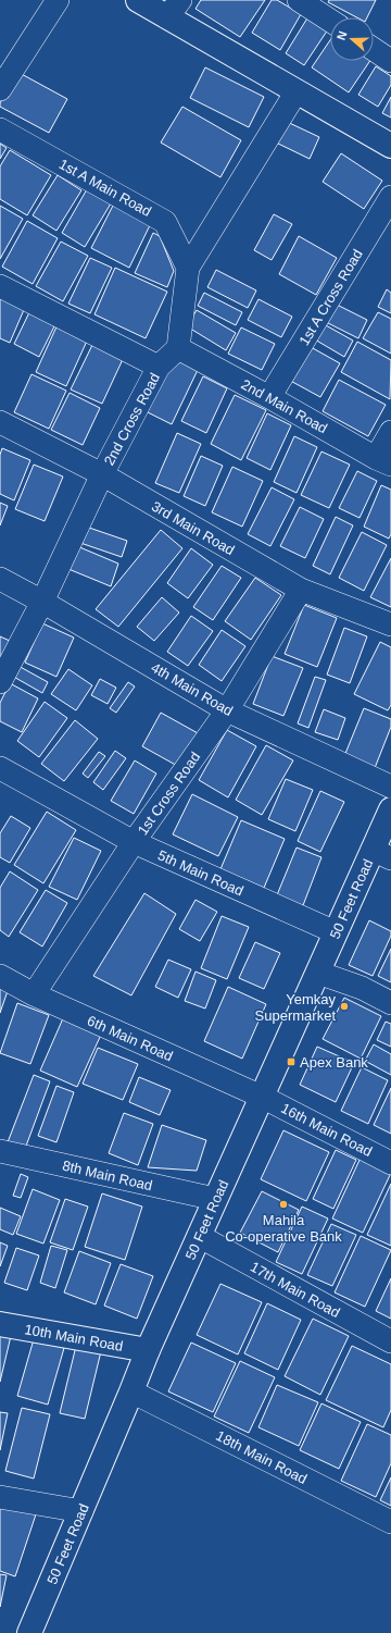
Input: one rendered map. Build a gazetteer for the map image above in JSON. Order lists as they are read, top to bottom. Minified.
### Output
{"streets":{"main road":["50 Feet Road","10th Main Road"],"street":["1st A Main Road","1st A Cross Road","2nd Main Road","2nd Cross Road","3rd Main Road","4th Main Road","1st Cross Road","5th Main Road","6th Main Road","16th Main Road","8th Main Road","17th Main Road","18th Main Road"]},"crossings":[["1st A Cross Road","2nd Main Road"],["2nd Main Road","2nd Cross Road"],["2nd Cross Road","3rd Main Road"],["2nd Cross Road","4th Main Road"],["3rd Main Road","1st Cross Road"],["4th Main Road","1st Cross Road"],["1st Cross Road","5th Main Road"],["1st Cross Road","6th Main Road"],["5th Main Road","50 Feet Road"],["50 Feet Road","6th Main Road"],["50 Feet Road","16th Main Road"],["50 Feet Road","8th Main Road"],["50 Feet Road","17th Main Road"],["50 Feet Road","10th Main Road"],["50 Feet Road","18th Main Road"],["6th Main Road","16th Main Road"]],"places":{"other":["Yemkay Supermarket","Mahila Co-operative Bank"],"transit":["Apex Bank"]},"north":"left"}
